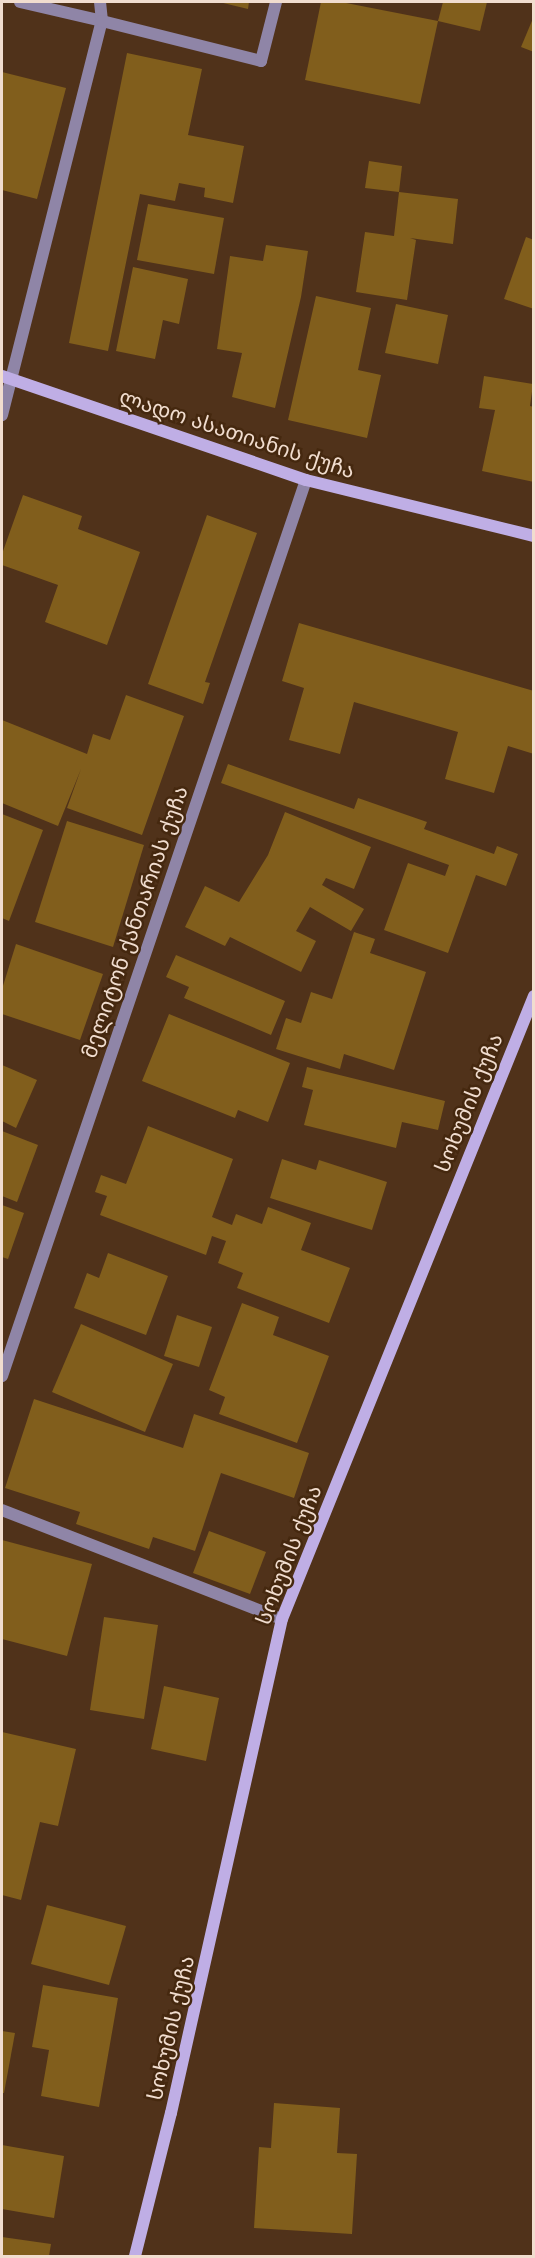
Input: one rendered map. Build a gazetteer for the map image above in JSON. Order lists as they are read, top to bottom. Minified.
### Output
{"streets":{"street":["ლადო ასათიანის ქუჩა","მელიტონ ქანთარიას ქუჩა","სოხუმის ქუჩა"]},"crossings":[["ლადო ასათიანის ქუჩა","მელიტონ ქანთარიას ქუჩა"]]}
